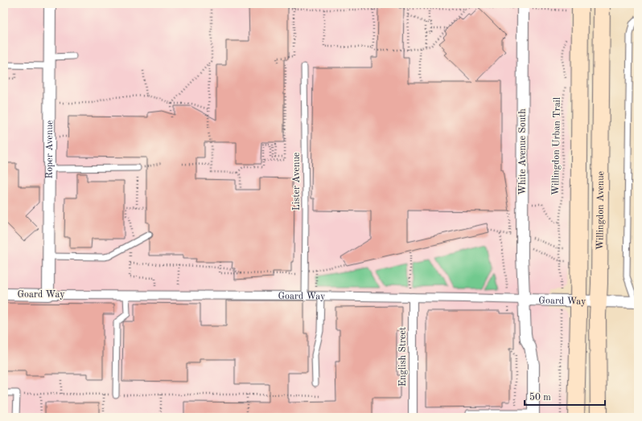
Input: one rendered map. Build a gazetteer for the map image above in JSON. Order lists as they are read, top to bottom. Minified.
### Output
{"streets":{"main road":["Willingdon Avenue"],"street":["Roper Avenue","White Avenue South","Goard Way","English Street"],"lane":["Lister Avenue"],"path":["Willingdon Urban Trail"]},"crossings":[["Roper Avenue","Goard Way"],["White Avenue South","Goard Way"],["Lister Avenue","Goard Way"],["Willingdon Avenue","Goard Way"],["Goard Way","English Street"]],"scale_bar":"50 m"}
